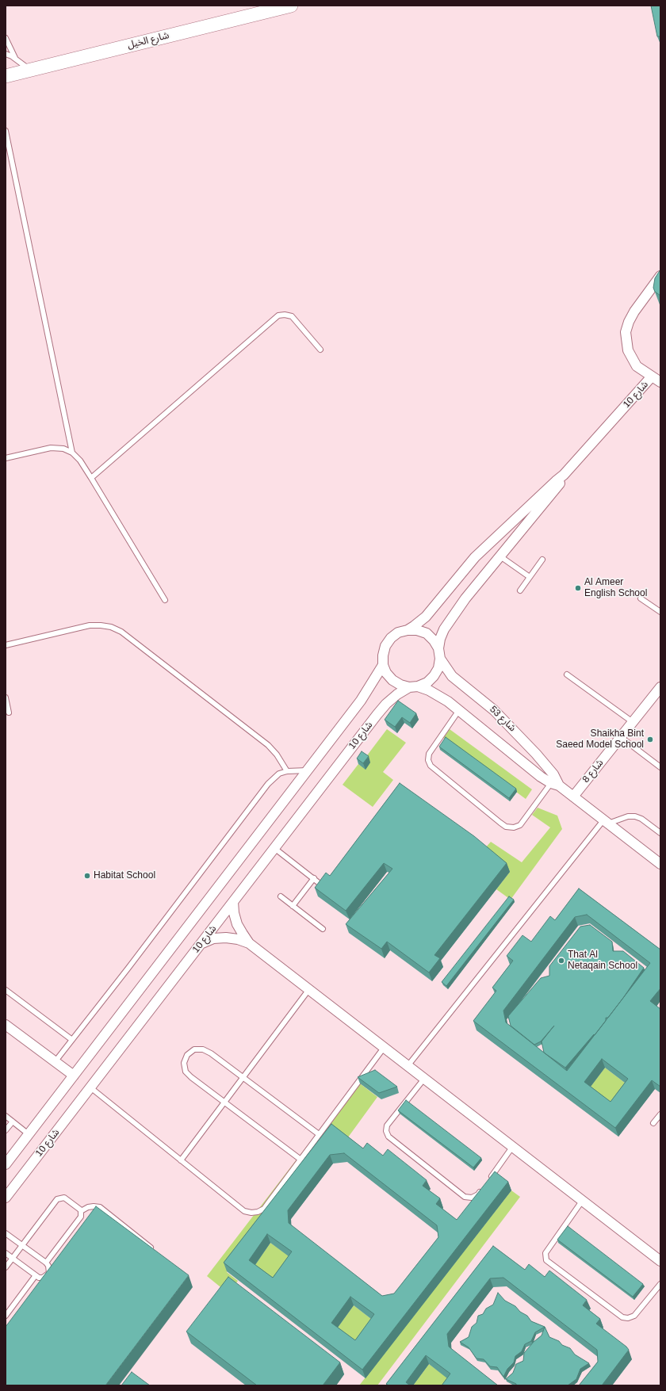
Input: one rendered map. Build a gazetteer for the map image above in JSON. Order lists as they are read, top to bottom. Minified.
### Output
{"streets":{"street":["شارع الخيل","شارع 10","شارع 53","شارع 8"]},"crossings":[["شارع 10","شارع 53"],["شارع 53","شارع 8"]],"places":["Al Ameer English School","Shaikha Bint Saeed Model School","Habitat School","That Al Netaqain School"]}
